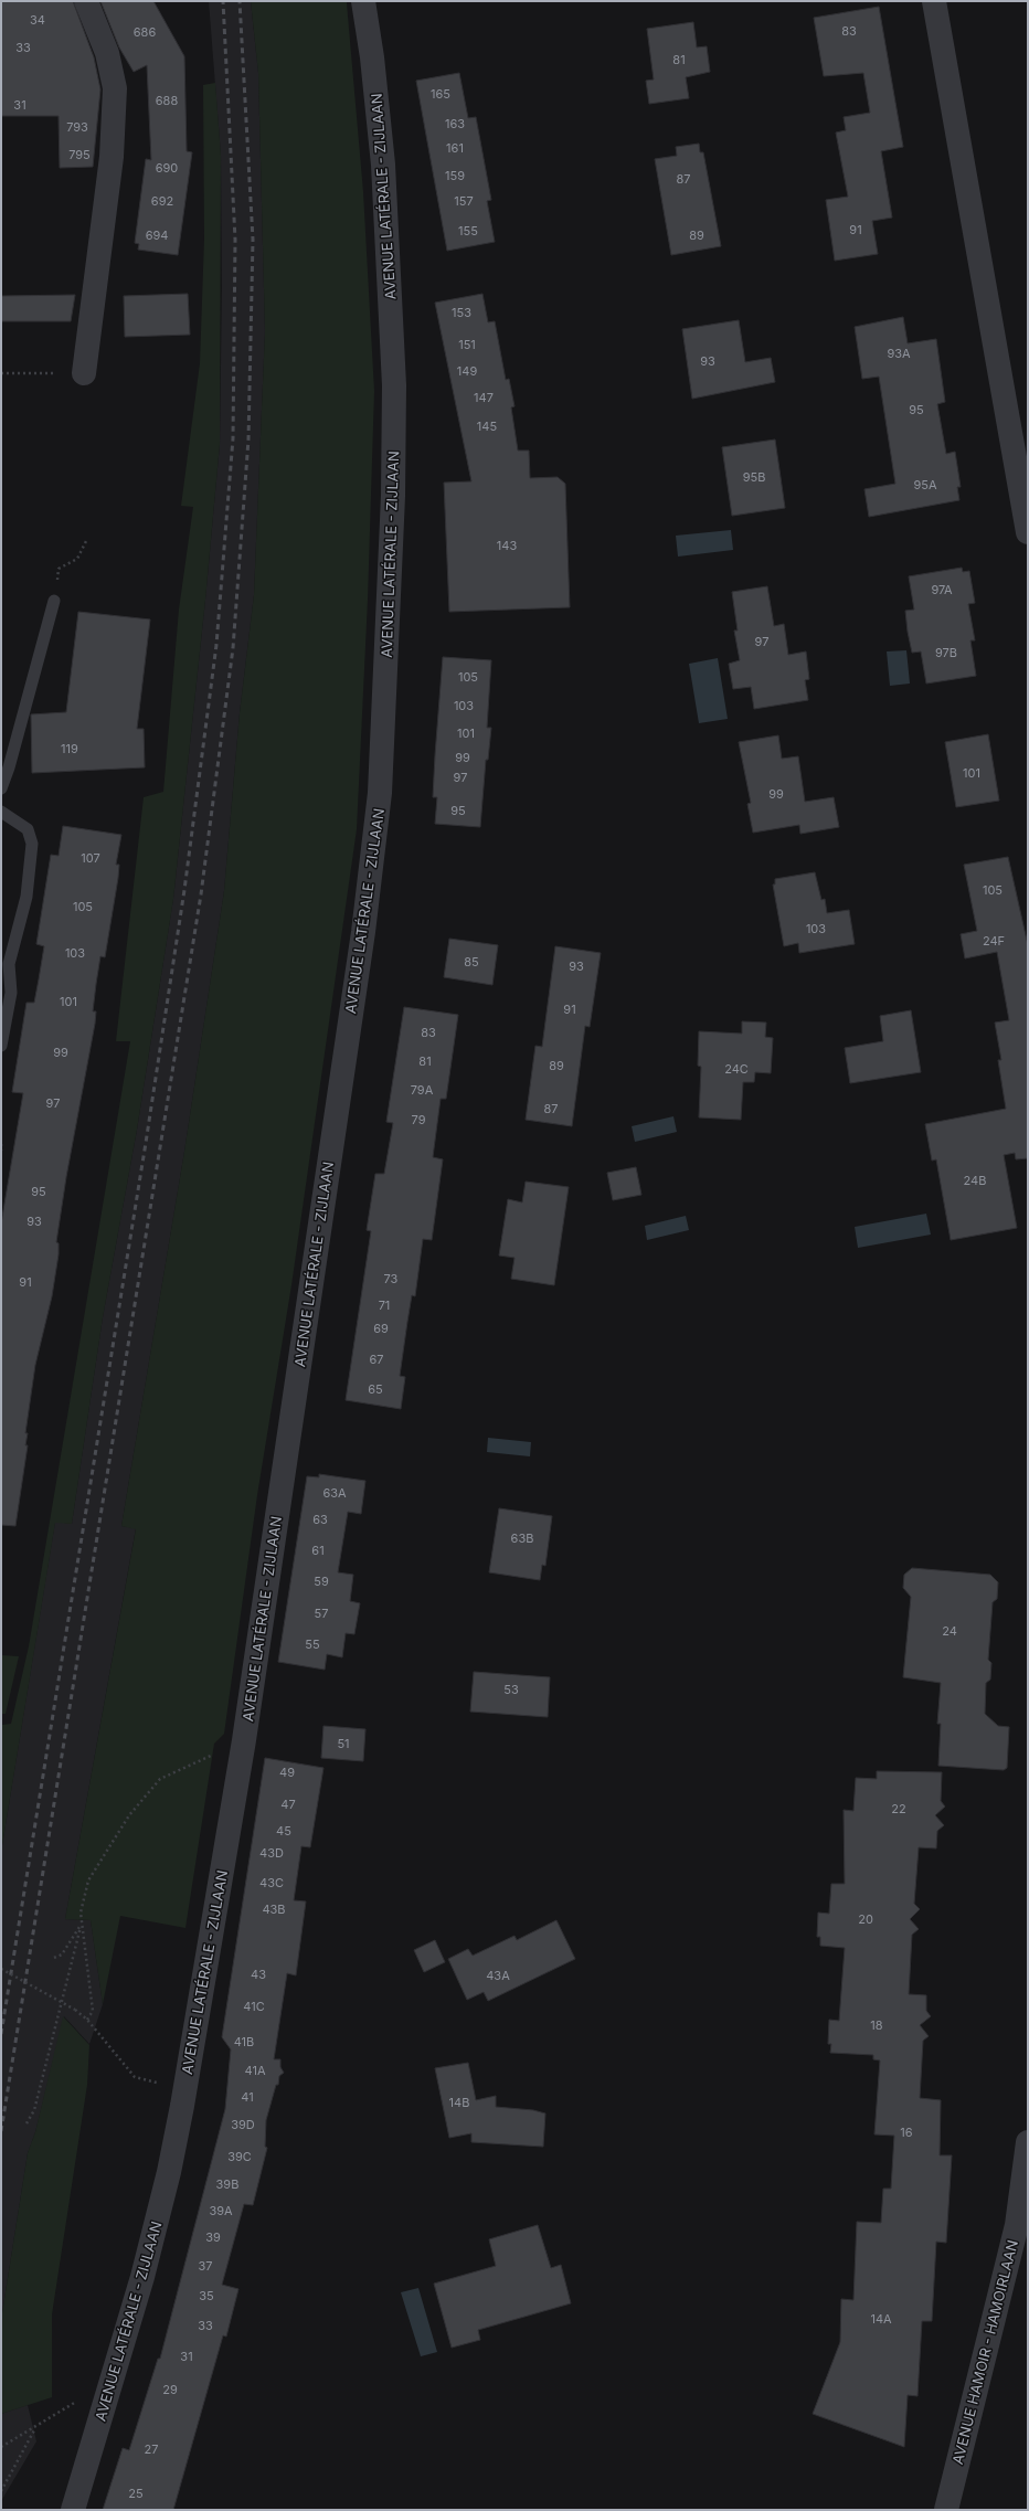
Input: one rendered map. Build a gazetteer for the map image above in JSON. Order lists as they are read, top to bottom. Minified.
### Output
{"streets":{"street":["AVENUE LATÉRALE - ZIJLAAN","AVENUE HAMOIR - HAMOIRLAAN"]},"house_numbers":["34","83","686","33","81","165","688","31","163","793","161","795","690","159","87","692","157","91","155","694","89","153","151","93A","93","149","147","95","145","95B","95A","143","97A","97","97B","105","103","101","119","99","101","97","99","95","107","105","105","103","24F","103","85","93","101","91","83","99","81","89","24C","79A","97","87","79","24B","95","93","73","91","71","69","67","65","63A","63","63B","61","59","57","24","55","53","51","49","47","22","45","43D","43C","43B","20","43","43A","41C","18","41B","41A","41","14B","39D","16","39C","39B","39A","39","37","35","14A","33","31","29","27","25"]}
